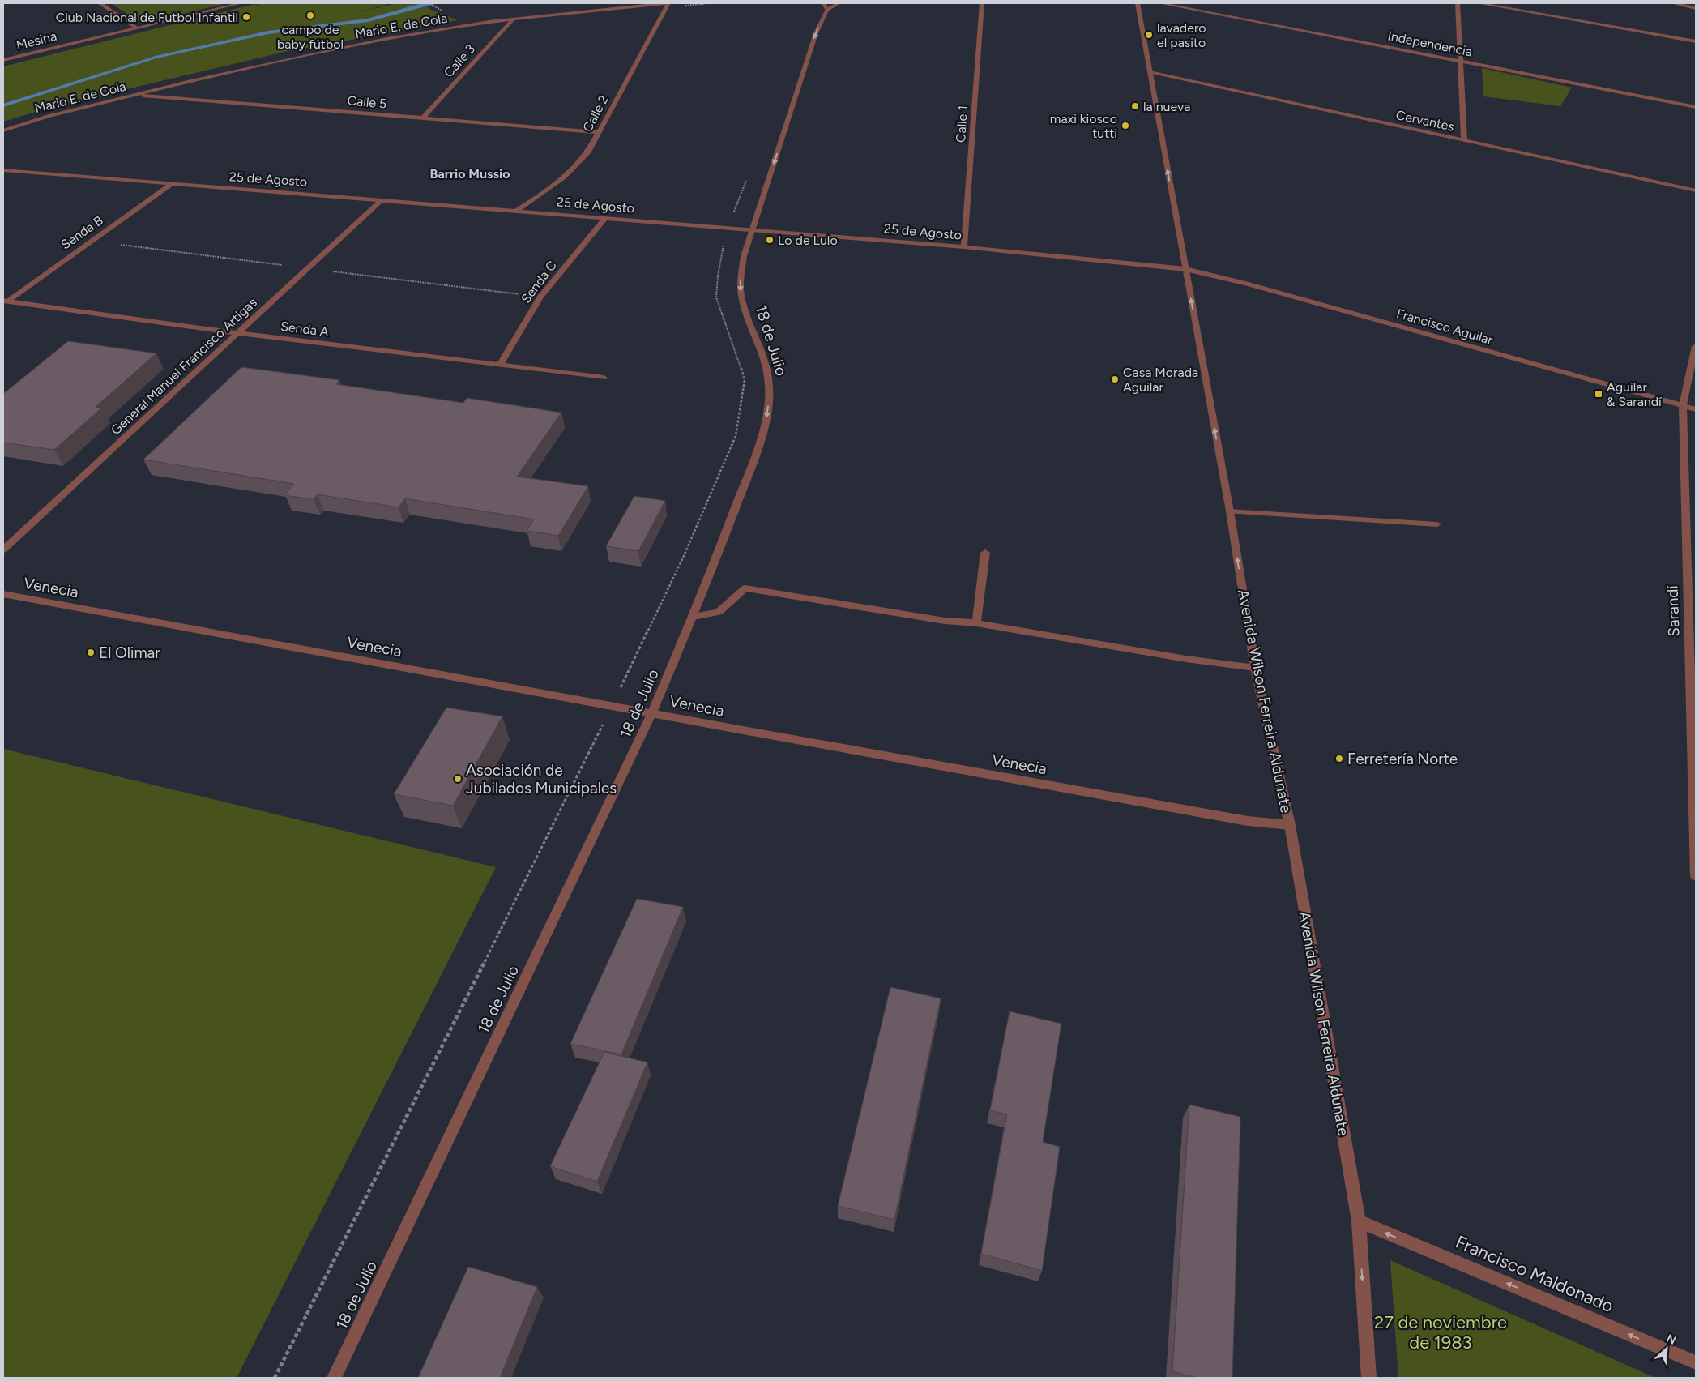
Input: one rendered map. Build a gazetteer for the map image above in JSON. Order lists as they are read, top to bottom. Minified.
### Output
{"streets":{"street":["Mario E. de Cola","Mesina","Independencia","Calle 3","Calle 5","Calle 2","Cervantes","Calle 1","25 de Agosto","Senda B","Senda C","Francisco Aguilar","Senda A","18 de Julio","General Manuel Francisco Artigas","Venecia","Sarandí","Avenida Wilson Ferreira Aldunate","Francisco Maldonado"]},"crossings":[["Mario E. de Cola","Calle 3"],["Mario E. de Cola","Calle 5"],["Mario E. de Cola","Calle 2"],["Calle 3","Calle 5"],["Calle 5","Calle 2"],["Calle 2","25 de Agosto"],["Cervantes","Avenida Wilson Ferreira Aldunate"],["Calle 1","25 de Agosto"],["25 de Agosto","Senda B"],["25 de Agosto","Senda C"],["25 de Agosto","Francisco Aguilar"],["25 de Agosto","18 de Julio"],["25 de Agosto","General Manuel Francisco Artigas"],["25 de Agosto","Avenida Wilson Ferreira Aldunate"],["Senda B","Senda A"],["Senda C","Senda A"],["Francisco Aguilar","Sarandí"],["Francisco Aguilar","Avenida Wilson Ferreira Aldunate"],["Senda A","General Manuel Francisco Artigas"],["18 de Julio","Venecia"],["Venecia","Avenida Wilson Ferreira Aldunate"],["Avenida Wilson Ferreira Aldunate","Francisco Maldonado"]],"one_way":["18 de Julio","Francisco Maldonado"],"districts":["Barrio Mussio"],"parks":["27 de noviembre de 1983"],"places":{"other":["campo de baby fútbol","Club Nacional de Futbol Infantil","lavadero el pasito","la nueva","maxi kiosco tutti","Lo de Lulo","Casa Morada Aguilar","El Olimar","Ferretería Norte","Asociación de Jubilados Municipales"],"transit":["Aguilar & Sarandí"]},"north":"top right"}
